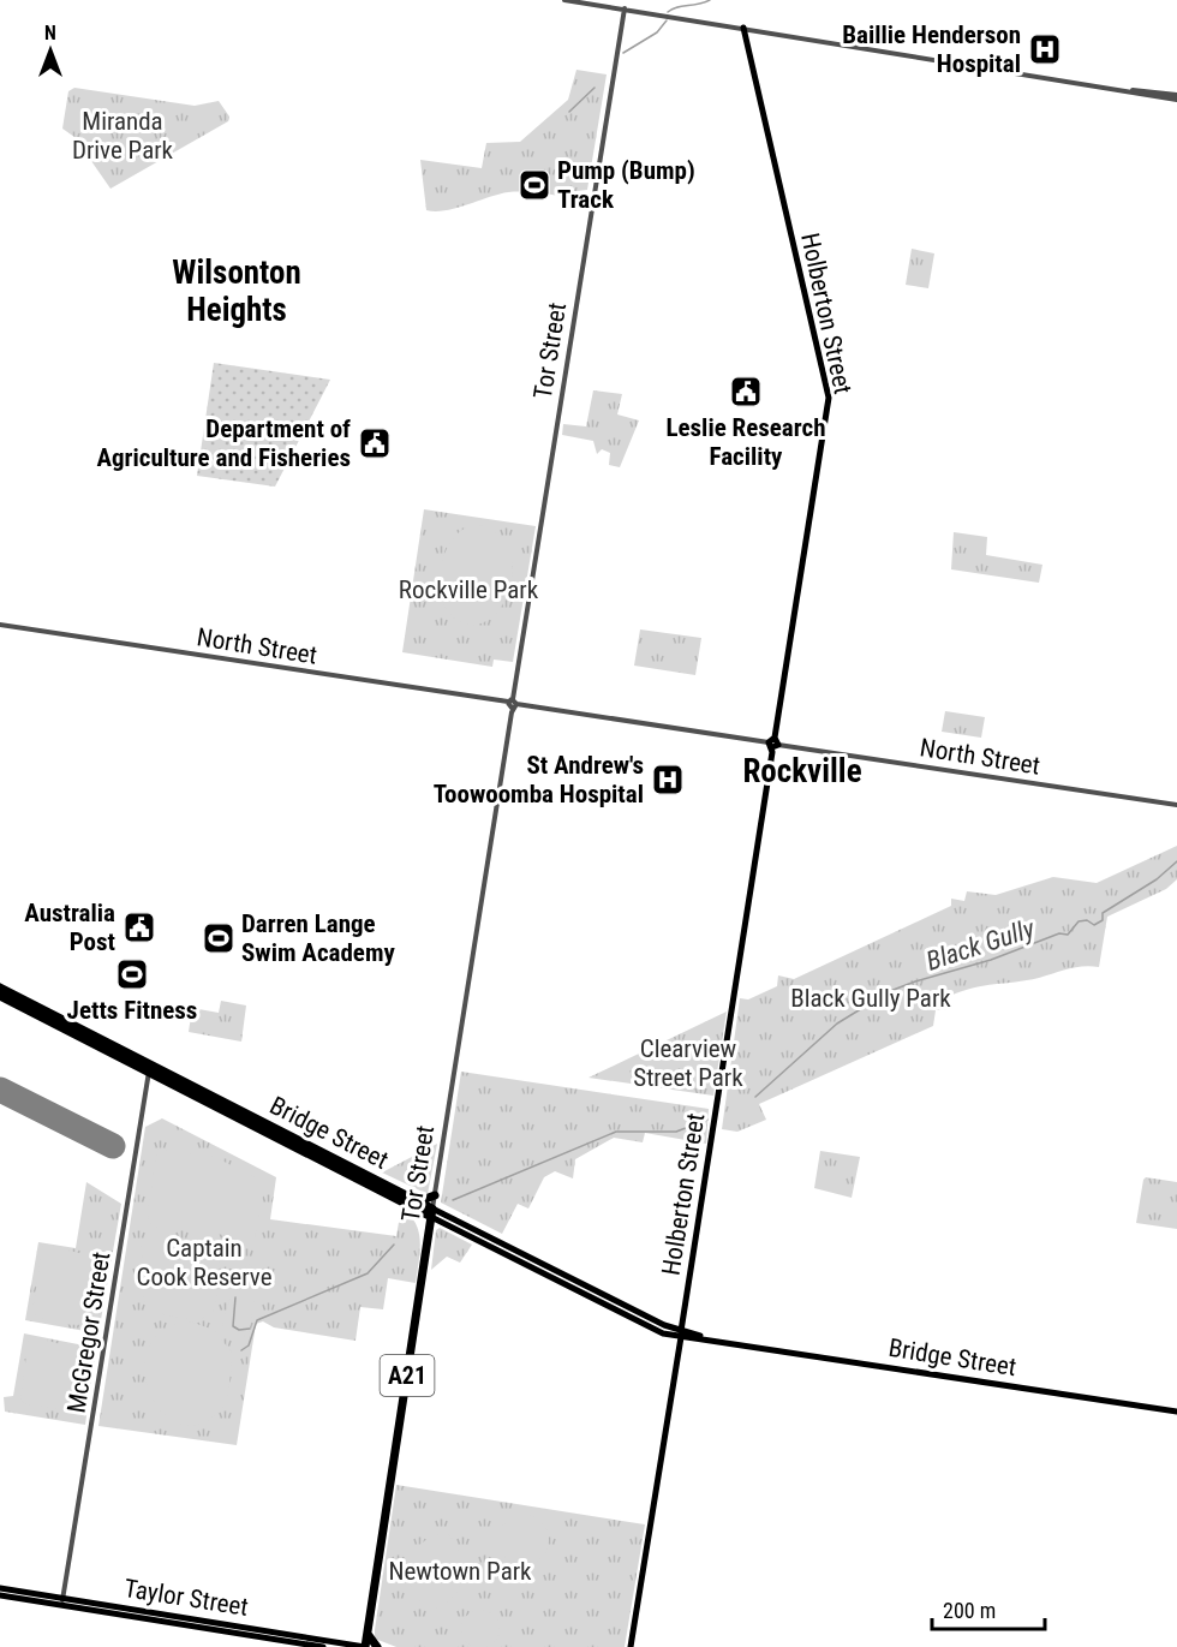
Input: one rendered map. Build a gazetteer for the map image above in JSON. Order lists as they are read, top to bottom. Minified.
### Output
{"streets":{"highway":["Tor Street","Bridge Street","A21"],"main road":["Holberton Street","Taylor Street"],"street":["North Street","McGregor Street"]},"crossings":[["Holberton Street","North Street"],["Holberton Street","Bridge Street"],["Tor Street","North Street"],["Tor Street","Bridge Street"],["Tor Street","Taylor Street"],["Bridge Street","McGregor Street"],["McGregor Street","Taylor Street"]],"districts":["Wilsonton Heights","Rockville"],"water":["Black Gully"],"parks":["Miranda Drive Park","Rockville Park","Black Gully Park","Clearview Street Park","Captain Cook Reserve","Newtown Park"],"places":{"hospital":["Baillie Henderson Hospital","St Andrew's Toowoomba Hospital"],"sports":["Pump (Bump) Track","Darren Lange Swim Academy","Jetts Fitness"],"public building":["Leslie Research Facility","Department of Agriculture and Fisheries","Australia Post"]},"scale_bar":"200 m","north":"top"}
